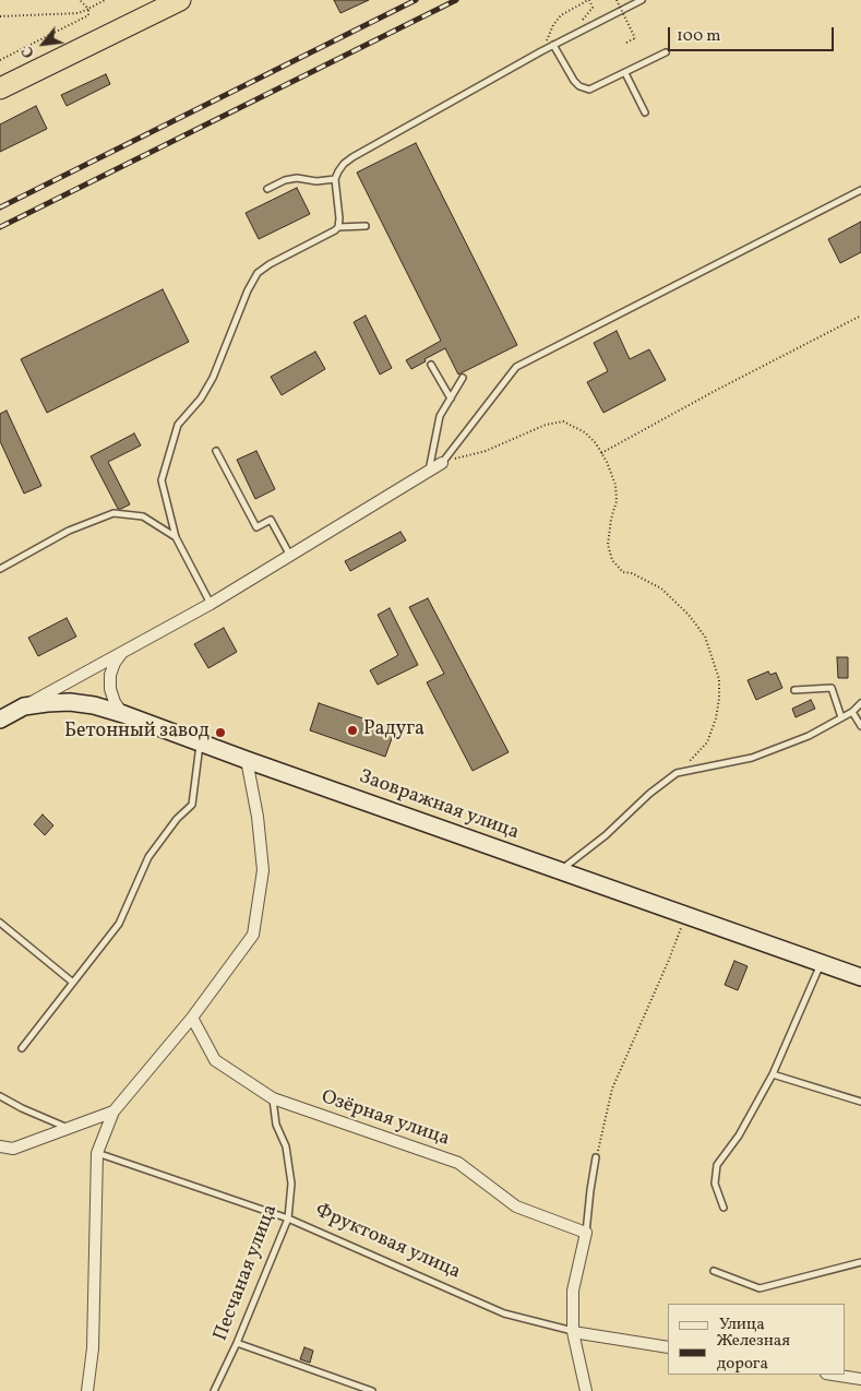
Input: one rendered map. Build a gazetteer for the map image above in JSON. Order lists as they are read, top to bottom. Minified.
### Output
{"streets":{"street":["Заовражная улица","Озёрная улица","Фруктовая улица"],"lane":["Песчаная улица"]},"crossings":[["Озёрная улица","Песчаная улица"],["Фруктовая улица","Песчаная улица"]],"places":["Радуга","Бетонный завод"],"legend":["Улица","Железная дорога"],"scale_bar":"100 m","north":"bottom left"}
